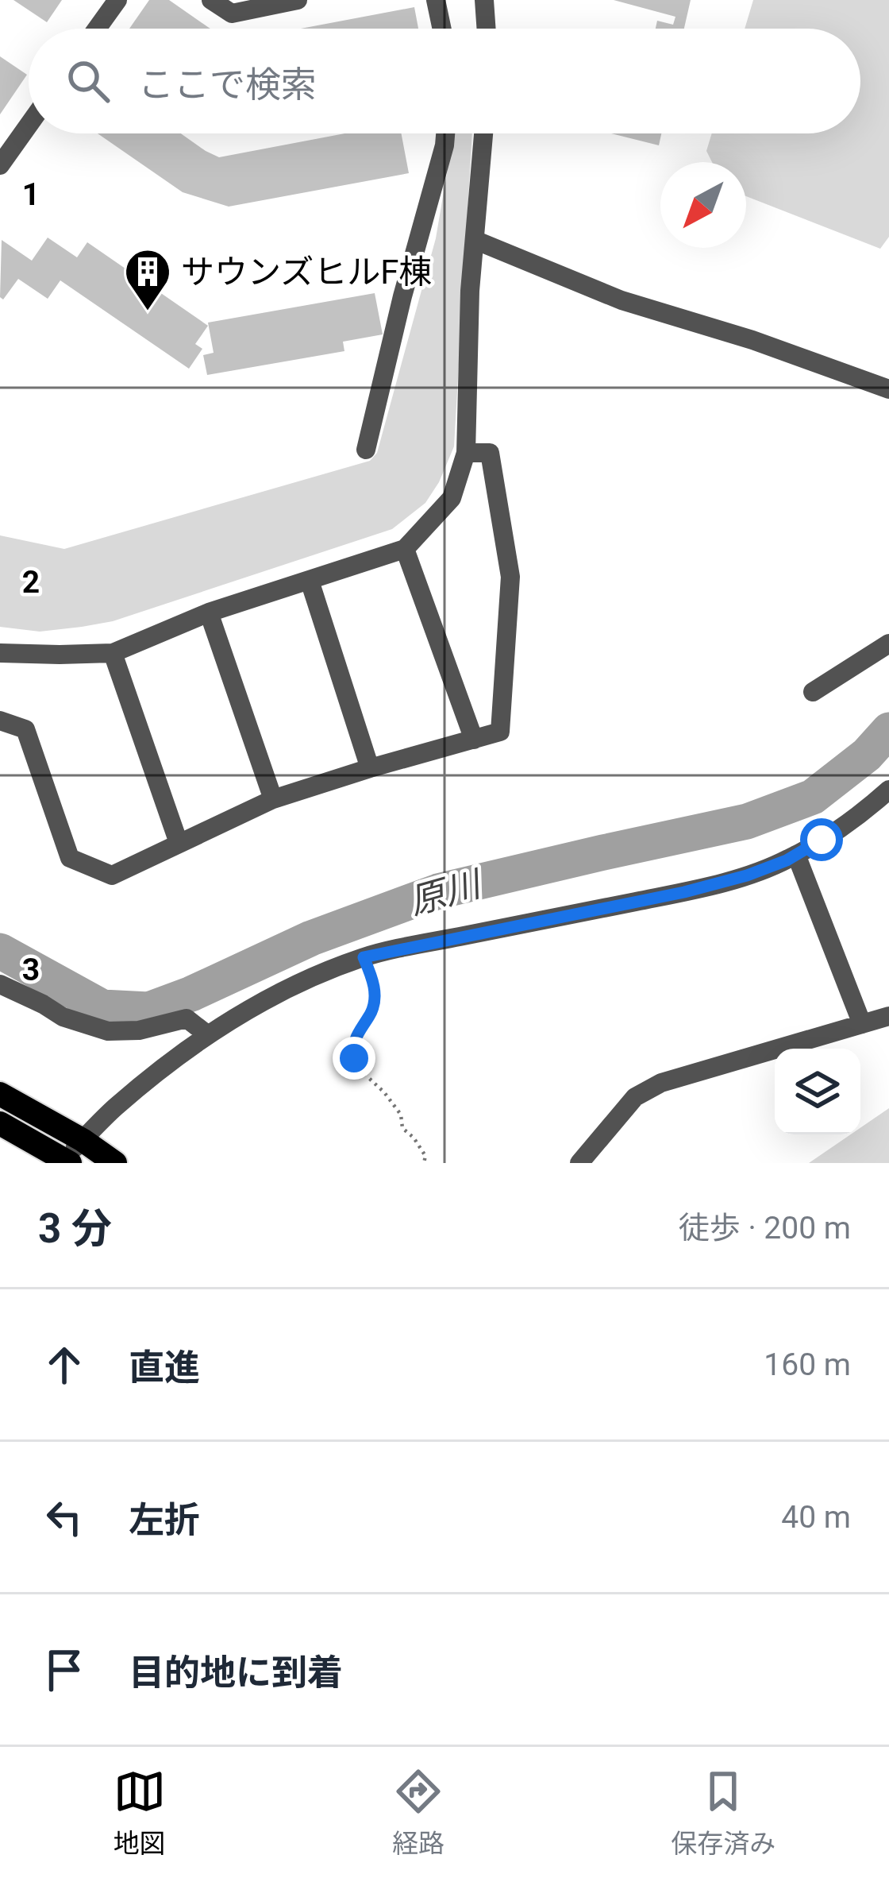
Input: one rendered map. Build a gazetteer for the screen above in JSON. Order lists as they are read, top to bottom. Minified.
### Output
{"water":["原川"],"places":{"building":["サウンズヒルF棟"]},"north":"bottom left","page":{"search":"ここで検索","heading":["3 分","徒歩 · 200 m"],"list":[["直進","160 m"],["左折","40 m"],"目的地に到着"],"nav":["地図","経路","保存済み"]},"grid":{"rows":["1","2","3"]}}
